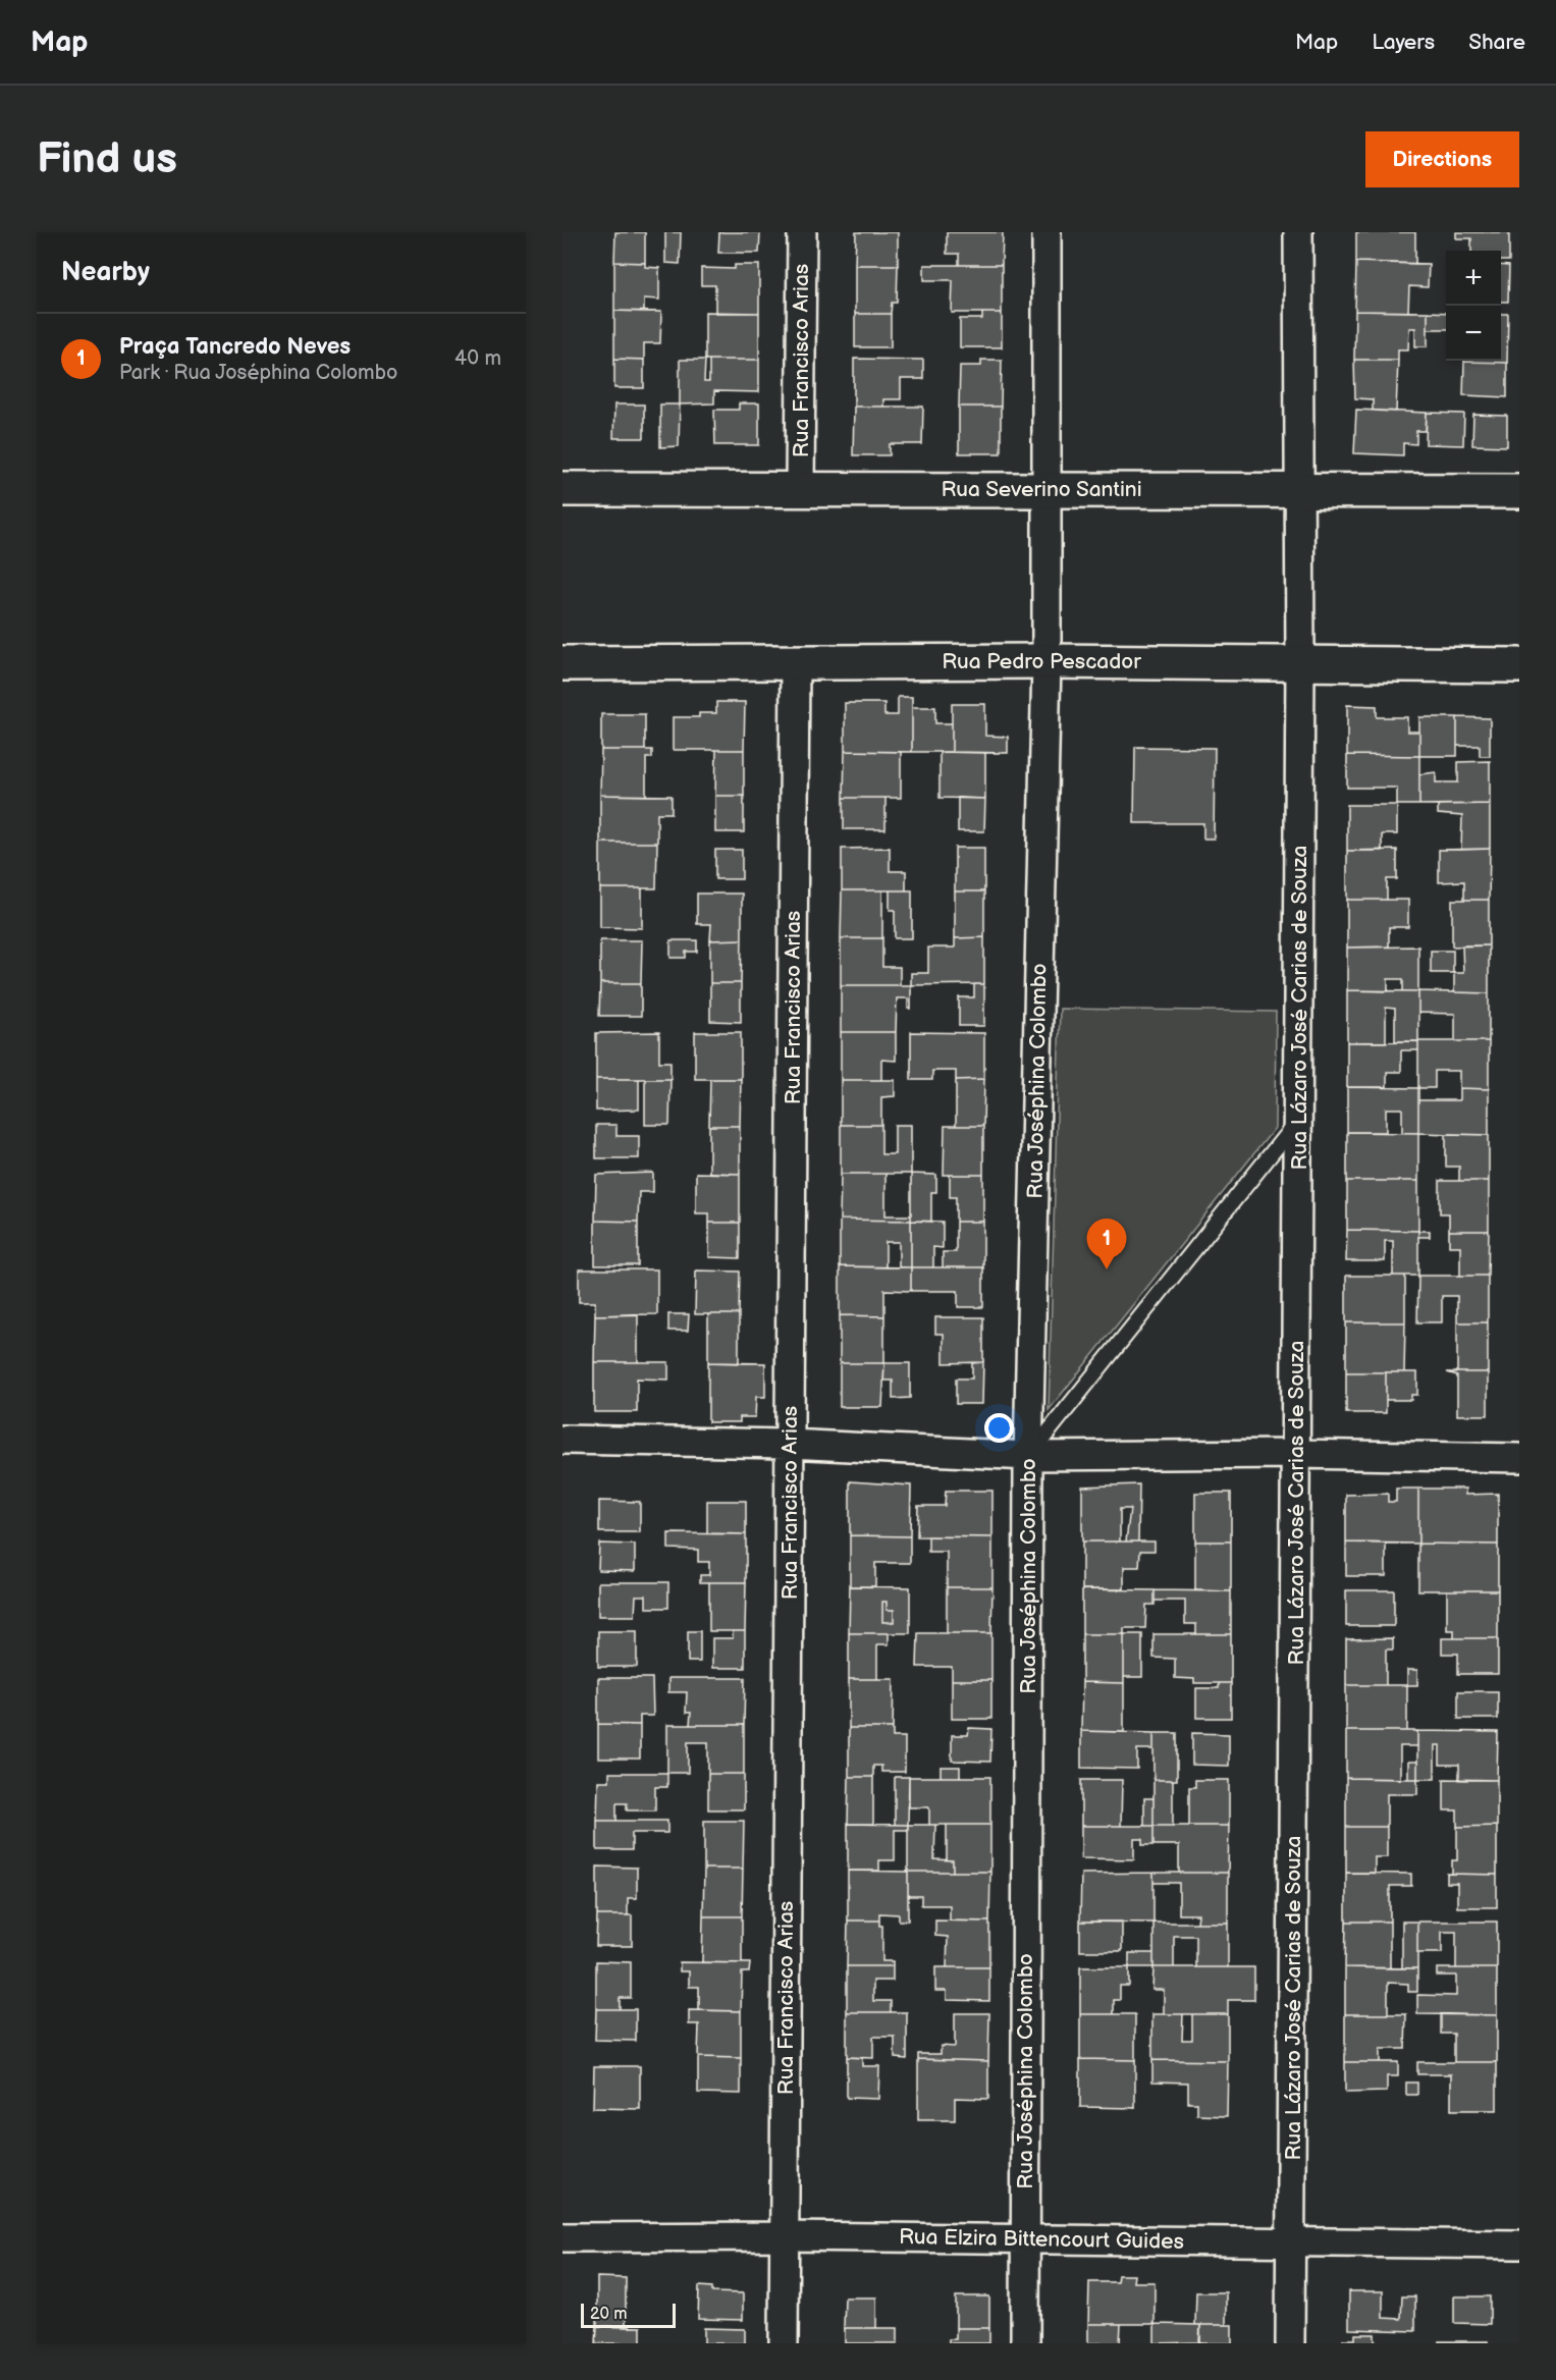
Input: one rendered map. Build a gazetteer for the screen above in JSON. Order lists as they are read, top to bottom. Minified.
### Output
{"streets":{"street":["Rua Francisco Arias","Rua Severino Santini","Rua Pedro Pescador","Rua Lázaro José Carias de Souza","Rua Joséphina Colombo","Rua Elzira Bittencourt Guides"]},"crossings":[["Rua Francisco Arias","Rua Severino Santini"],["Rua Francisco Arias","Rua Pedro Pescador"],["Rua Francisco Arias","Rua Elzira Bittencourt Guides"],["Rua Severino Santini","Rua Lázaro José Carias de Souza"],["Rua Severino Santini","Rua Joséphina Colombo"],["Rua Pedro Pescador","Rua Lázaro José Carias de Souza"],["Rua Pedro Pescador","Rua Joséphina Colombo"],["Rua Lázaro José Carias de Souza","Rua Elzira Bittencourt Guides"],["Rua Joséphina Colombo","Rua Elzira Bittencourt Guides"]],"scale_bar":"20 m","page":{"header":"Map","nav":["Map","Layers","Share"],"buttons":"Directions","title":"Find us","heading":"Nearby","map_buttons":["+","−"],"list":[{"mark":"1","name":"Praça Tancredo Neves","note":"Park · Rua Joséphina Colombo","value":"40 m"}],"pins":"1","scale":"20 m"}}
